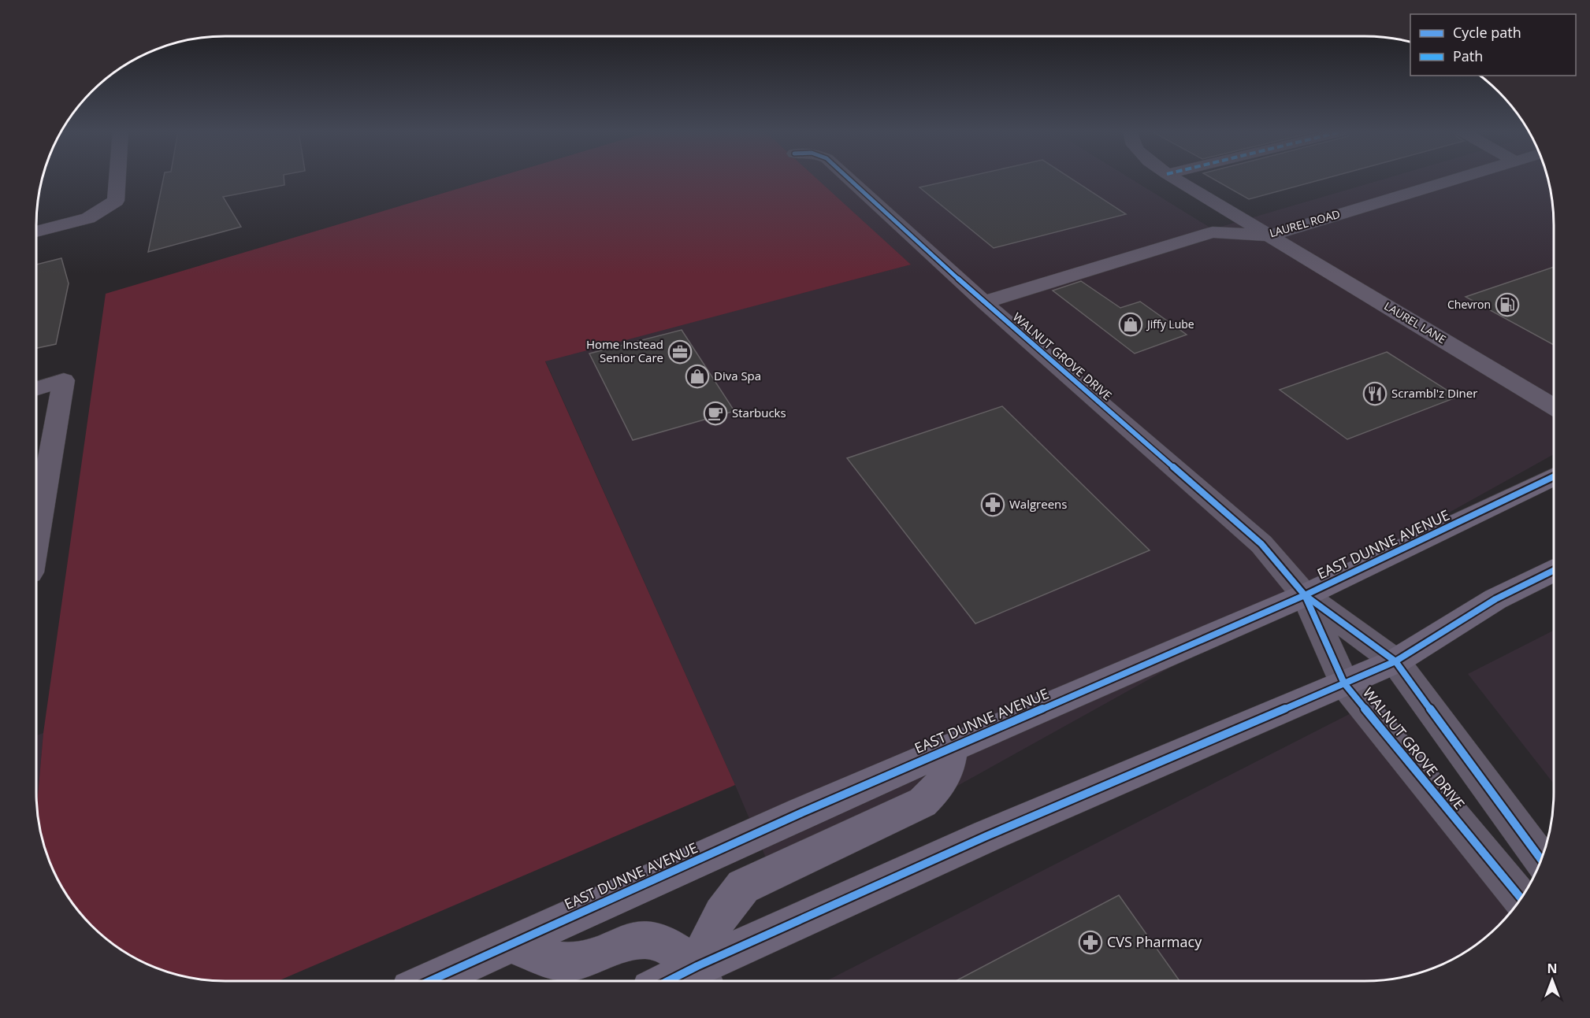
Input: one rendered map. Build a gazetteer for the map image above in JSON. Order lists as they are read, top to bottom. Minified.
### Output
{"streets":{"main road":["EAST DUNNE AVENUE"],"street":["LAUREL ROAD","LAUREL LANE","WALNUT GROVE DRIVE"]},"crossings":[["LAUREL ROAD","LAUREL LANE"],["LAUREL ROAD","WALNUT GROVE DRIVE"],["WALNUT GROVE DRIVE","EAST DUNNE AVENUE"]],"places":{"fuel station":["Chevron"],"shop":["Jiffy Lube","Diva Spa"],"office":["Home Instead Senior Care"],"restaurant":["Scrambl'z Diner"],"cafe":["Starbucks"],"pharmacy":["Walgreens","CVS Pharmacy"]},"legend":["Cycle path","Path"],"north":"top"}
